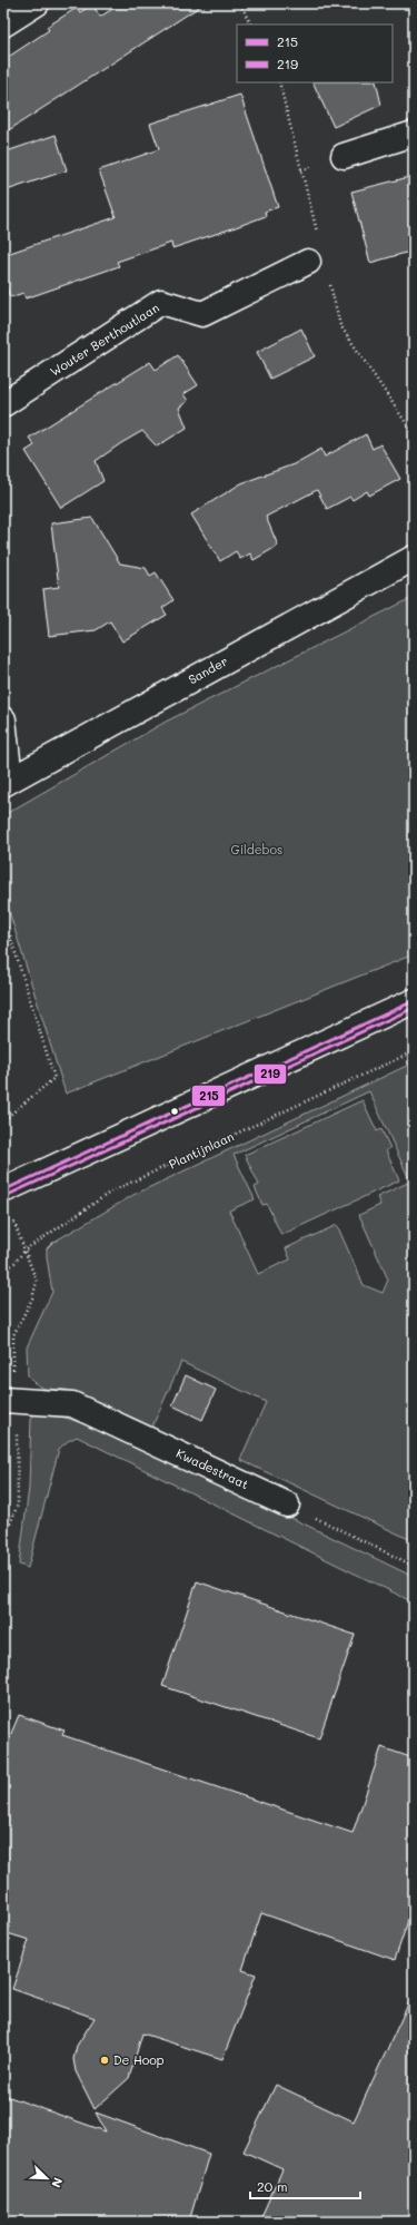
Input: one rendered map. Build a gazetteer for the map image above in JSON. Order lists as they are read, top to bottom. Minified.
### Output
{"streets":{"street":["Wouter Berthoutlaan","Sander","Kwadestraat"],"path":["Plantijnlaan"]},"parks":["Gildebos"],"places":["De Hoop"],"lines":["transit line 215","transit line 219"],"legend":["215","219"],"scale_bar":"20 m","north":"bottom right"}
